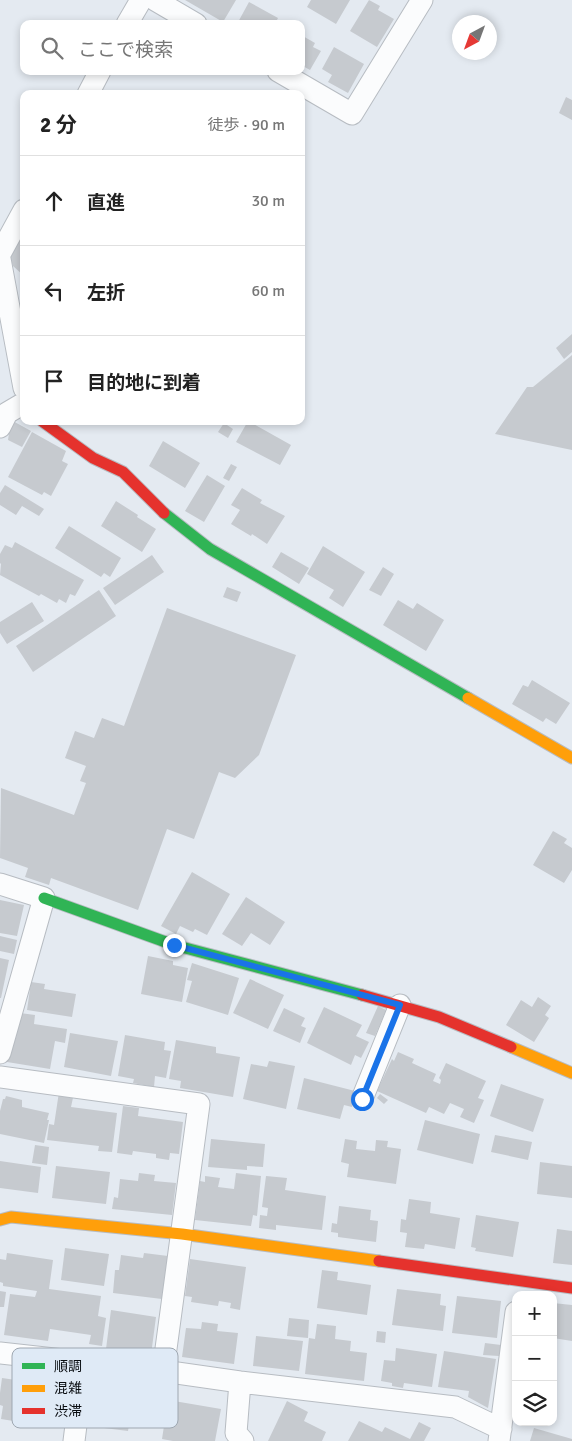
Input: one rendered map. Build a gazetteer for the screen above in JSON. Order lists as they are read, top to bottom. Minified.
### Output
{"legend":["順調","混雑","渋滞"],"north":"bottom left","page":{"search":"ここで検索","heading":["2 分","徒歩 · 90 m"],"list":[["直進","30 m"],["左折","60 m"],"目的地に到着"],"map_buttons":["+","−"]}}
